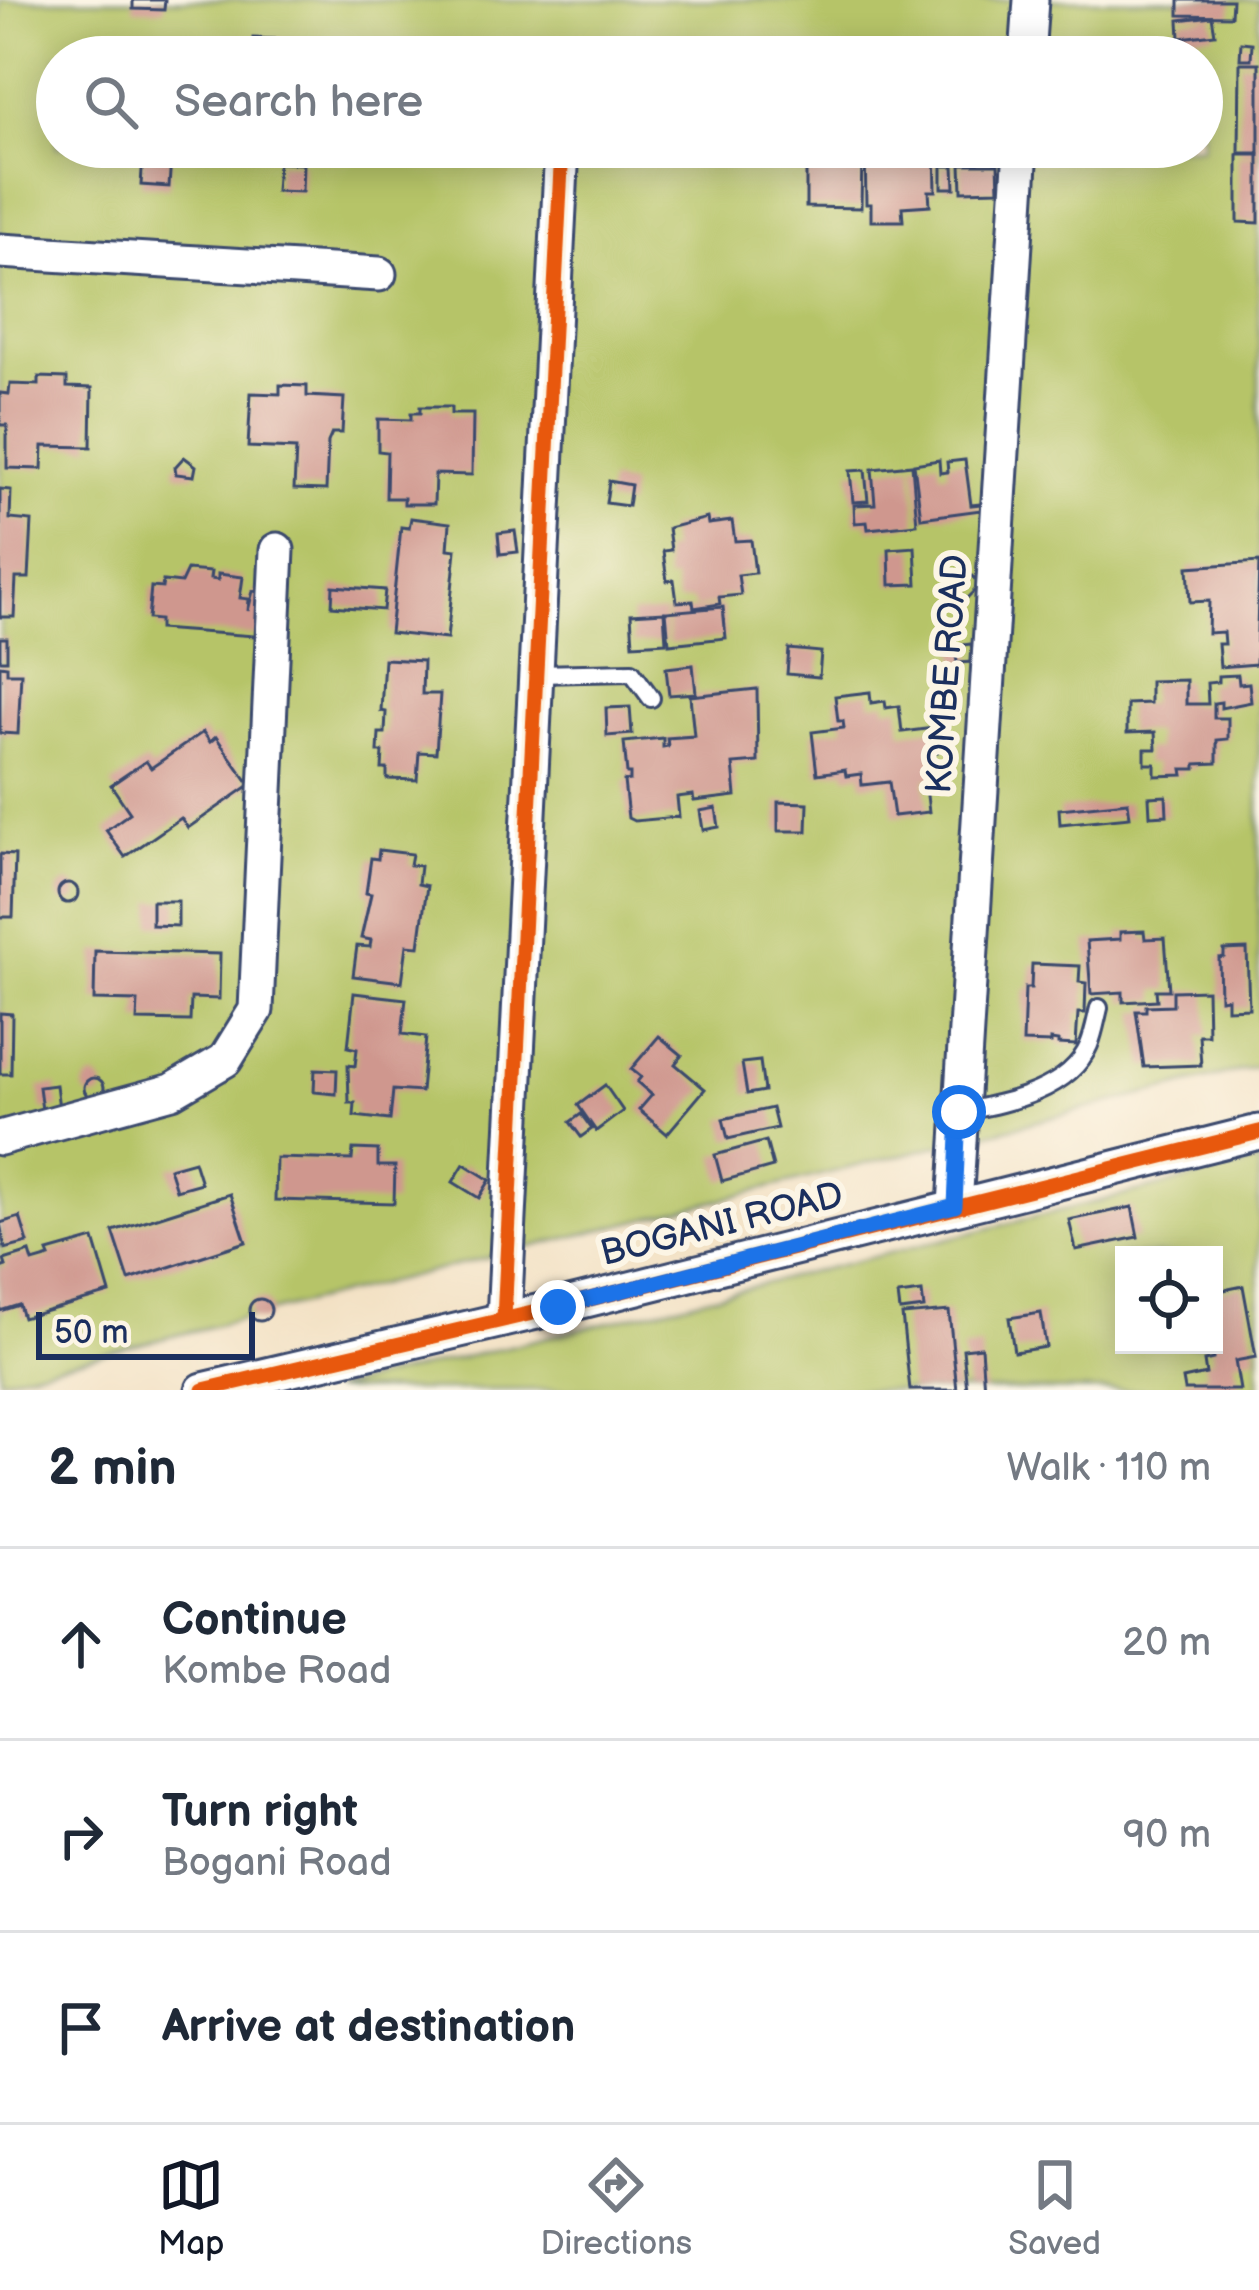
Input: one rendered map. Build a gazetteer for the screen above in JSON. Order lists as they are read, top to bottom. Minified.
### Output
{"streets":{"street":["KOMBE ROAD","BOGANI ROAD"]},"crossings":[["KOMBE ROAD","BOGANI ROAD"]],"scale_bar":"50 m","page":{"search":"Search here","scale":"50 m","heading":["2 min","Walk · 110 m"],"list":[["Continue","Kombe Road","20 m"],["Turn right","Bogani Road","90 m"],"Arrive at destination"],"nav":["Map","Directions","Saved"]}}
